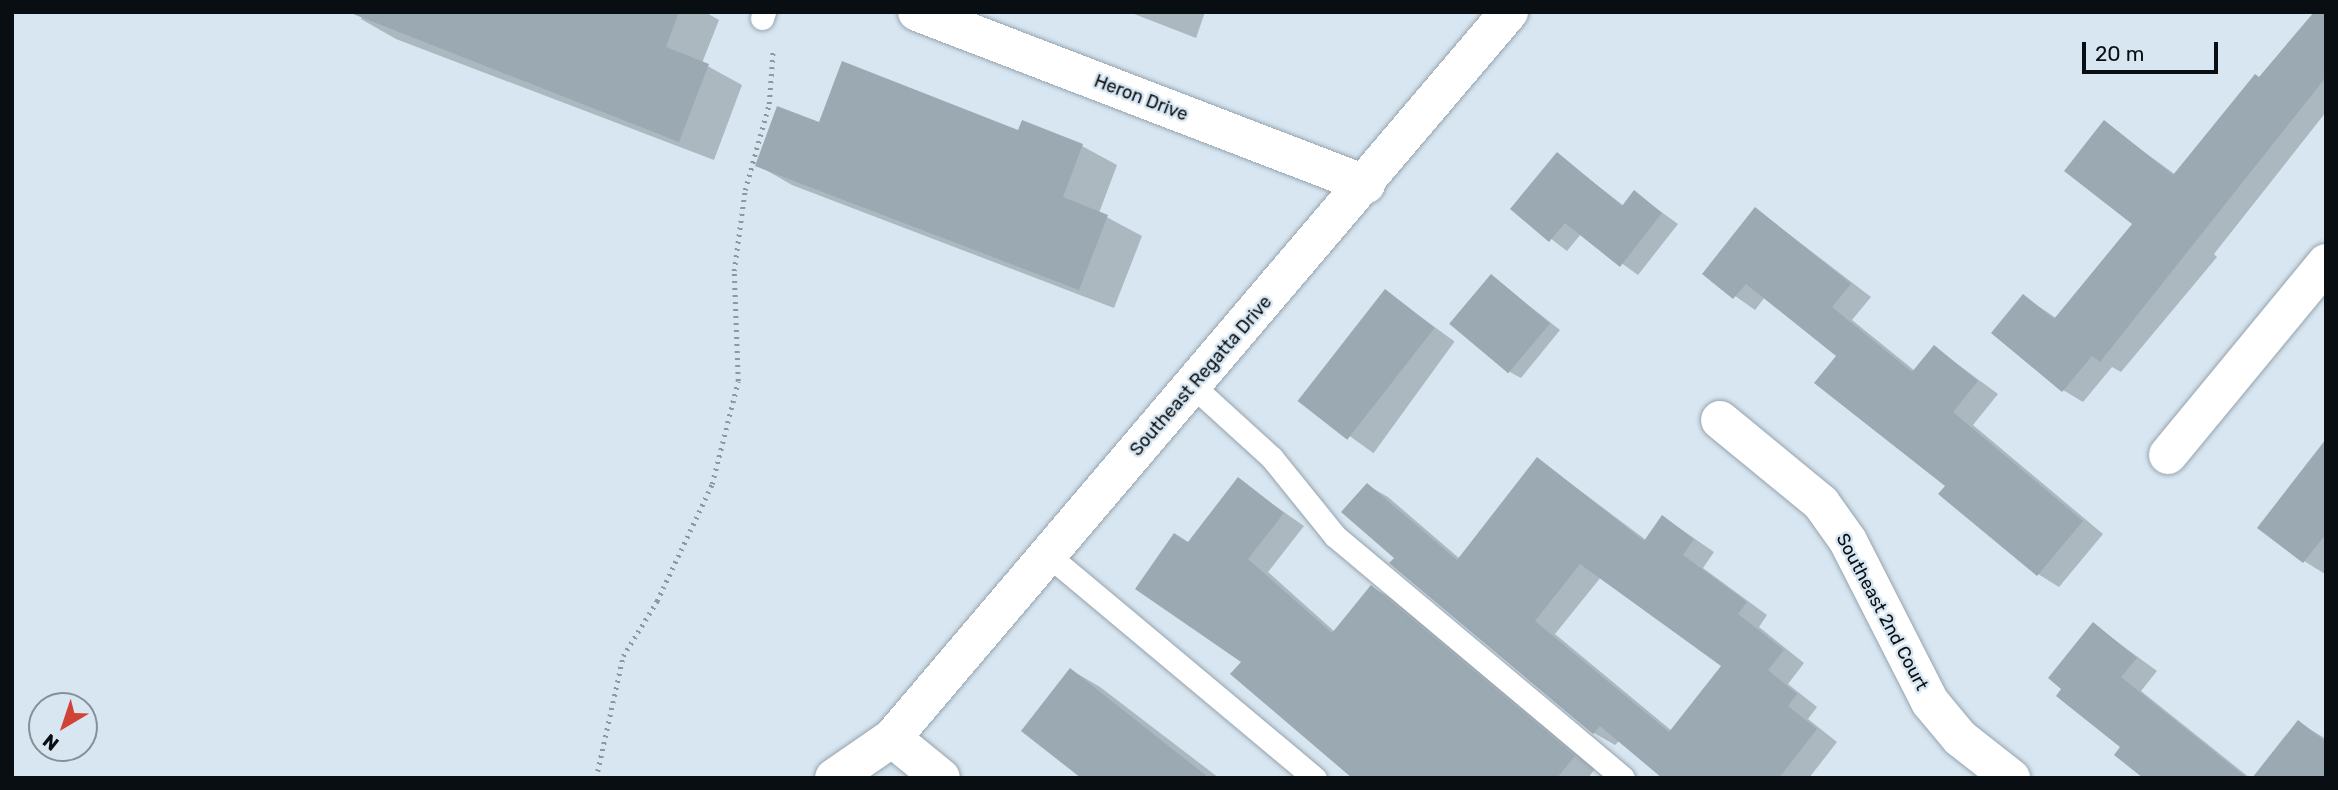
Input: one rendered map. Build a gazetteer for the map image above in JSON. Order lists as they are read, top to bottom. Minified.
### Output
{"streets":{"street":["Heron Drive","Southeast Regatta Drive","Southeast 2nd Court"]},"crossings":[["Heron Drive","Southeast Regatta Drive"]],"scale_bar":"20 m","north":"bottom left"}
